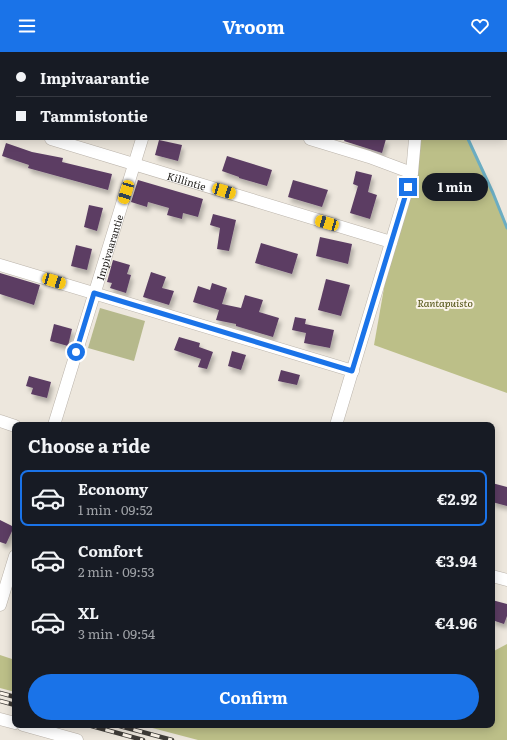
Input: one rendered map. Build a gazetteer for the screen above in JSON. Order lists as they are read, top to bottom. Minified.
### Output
{"streets":{"street":["Killintie","Impivaarantie"]},"crossings":[["Killintie","Impivaarantie"]],"parks":["Rantapuisto"],"page":{"header":"Vroom","banner":["Impivaarantie","Tammistontie"],"bubble":"1 min","heading":"Choose a ride","list":[{"name":"Economy","note":"1 min · 09:52","value":"€2.92"},{"name":"Comfort","note":"2 min · 09:53","value":"€3.94"},{"name":"XL","note":"3 min · 09:54","value":"€4.96"}],"buttons":"Confirm"}}
